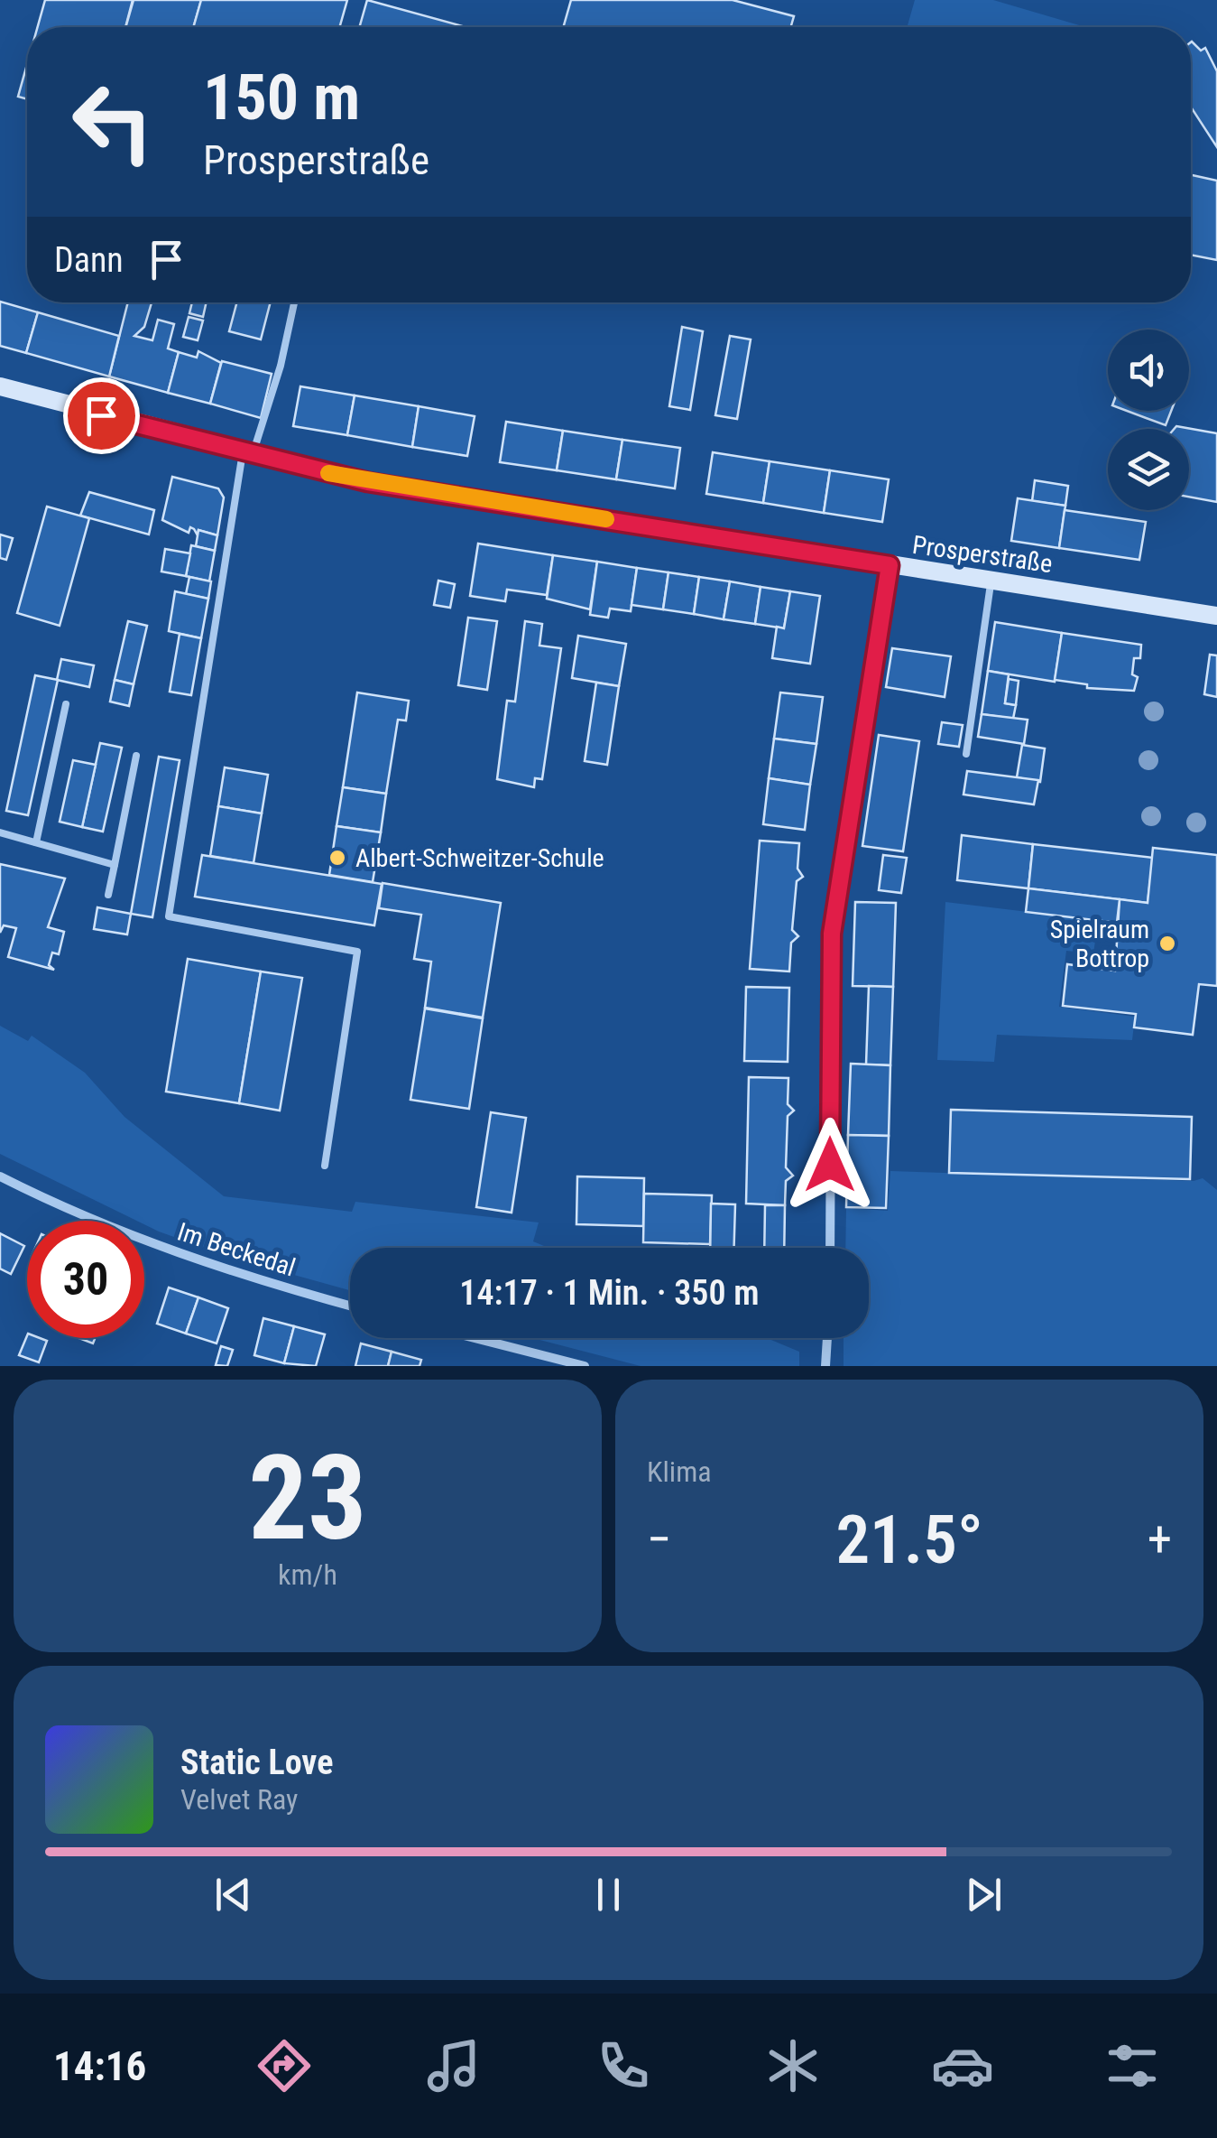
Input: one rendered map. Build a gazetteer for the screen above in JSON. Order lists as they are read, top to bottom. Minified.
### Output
{"streets":{"main road":["Prosperstraße"],"street":["Im Beckedal"]},"places":["Albert-Schweitzer-Schule","Spielraum Bottrop"],"page":{"turn":["150 m","Prosperstraße"],"then":"Dann","limit":"30","trip":"14:17 · 1 Min. · 350 m","tile":[["23","km/h"],"Klima"],"heat":["−","21.5°","+"],"song":["Static Love","Velvet Ray"],"tabs":"14:16"}}
